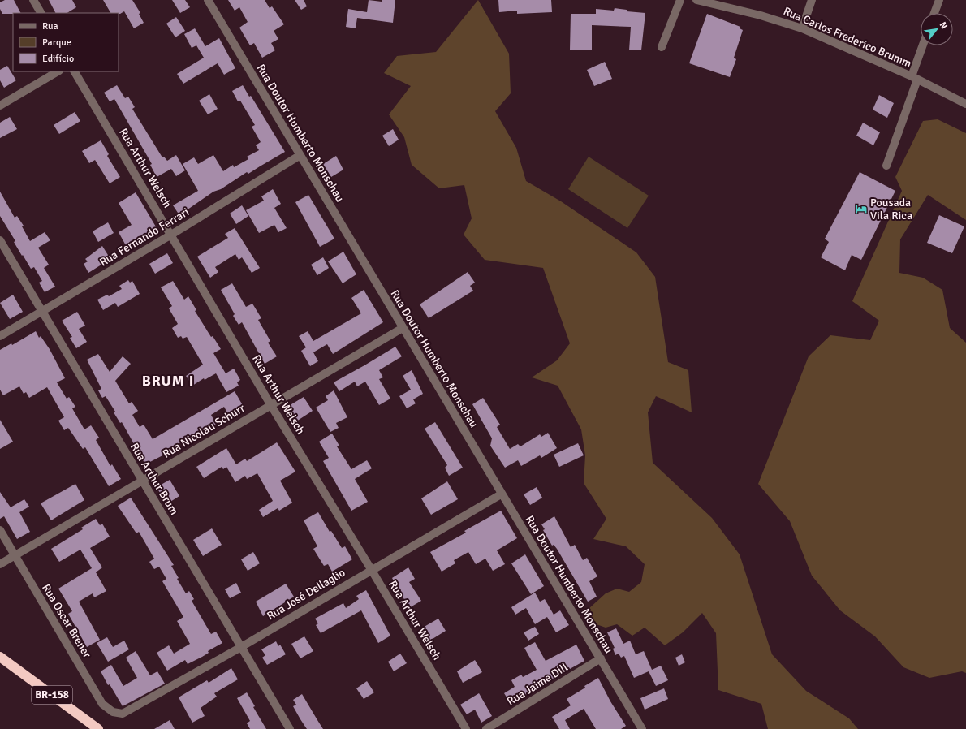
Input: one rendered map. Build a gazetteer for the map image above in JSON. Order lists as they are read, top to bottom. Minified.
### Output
{"streets":{"highway":["BR-158"],"street":["Rua Carlos Frederico Brumm","Rua Doutor Humberto Monschau","Rua Arthur Welsch","Rua Fernando Ferrari","Rua Nicolau Schurr","Rua Arthur Brum","Rua José Dellaglio","Rua Oscar Brener","Rua Jaime Dill"]},"crossings":[["Rua Doutor Humberto Monschau","Rua Fernando Ferrari"],["Rua Doutor Humberto Monschau","Rua Nicolau Schurr"],["Rua Doutor Humberto Monschau","Rua José Dellaglio"],["Rua Doutor Humberto Monschau","Rua Jaime Dill"],["Rua Arthur Welsch","Rua Fernando Ferrari"],["Rua Arthur Welsch","Rua Nicolau Schurr"],["Rua Arthur Welsch","Rua José Dellaglio"],["Rua Fernando Ferrari","Rua Arthur Brum"],["Rua Nicolau Schurr","Rua Arthur Brum"],["Rua Nicolau Schurr","Rua Oscar Brener"],["Rua Arthur Brum","Rua José Dellaglio"],["Rua José Dellaglio","Rua Oscar Brener"]],"districts":["BRUM I"],"places":{"hotel":["Pousada Vila Rica"]},"legend":["Rua","Parque","Edifício"],"north":"top right"}
